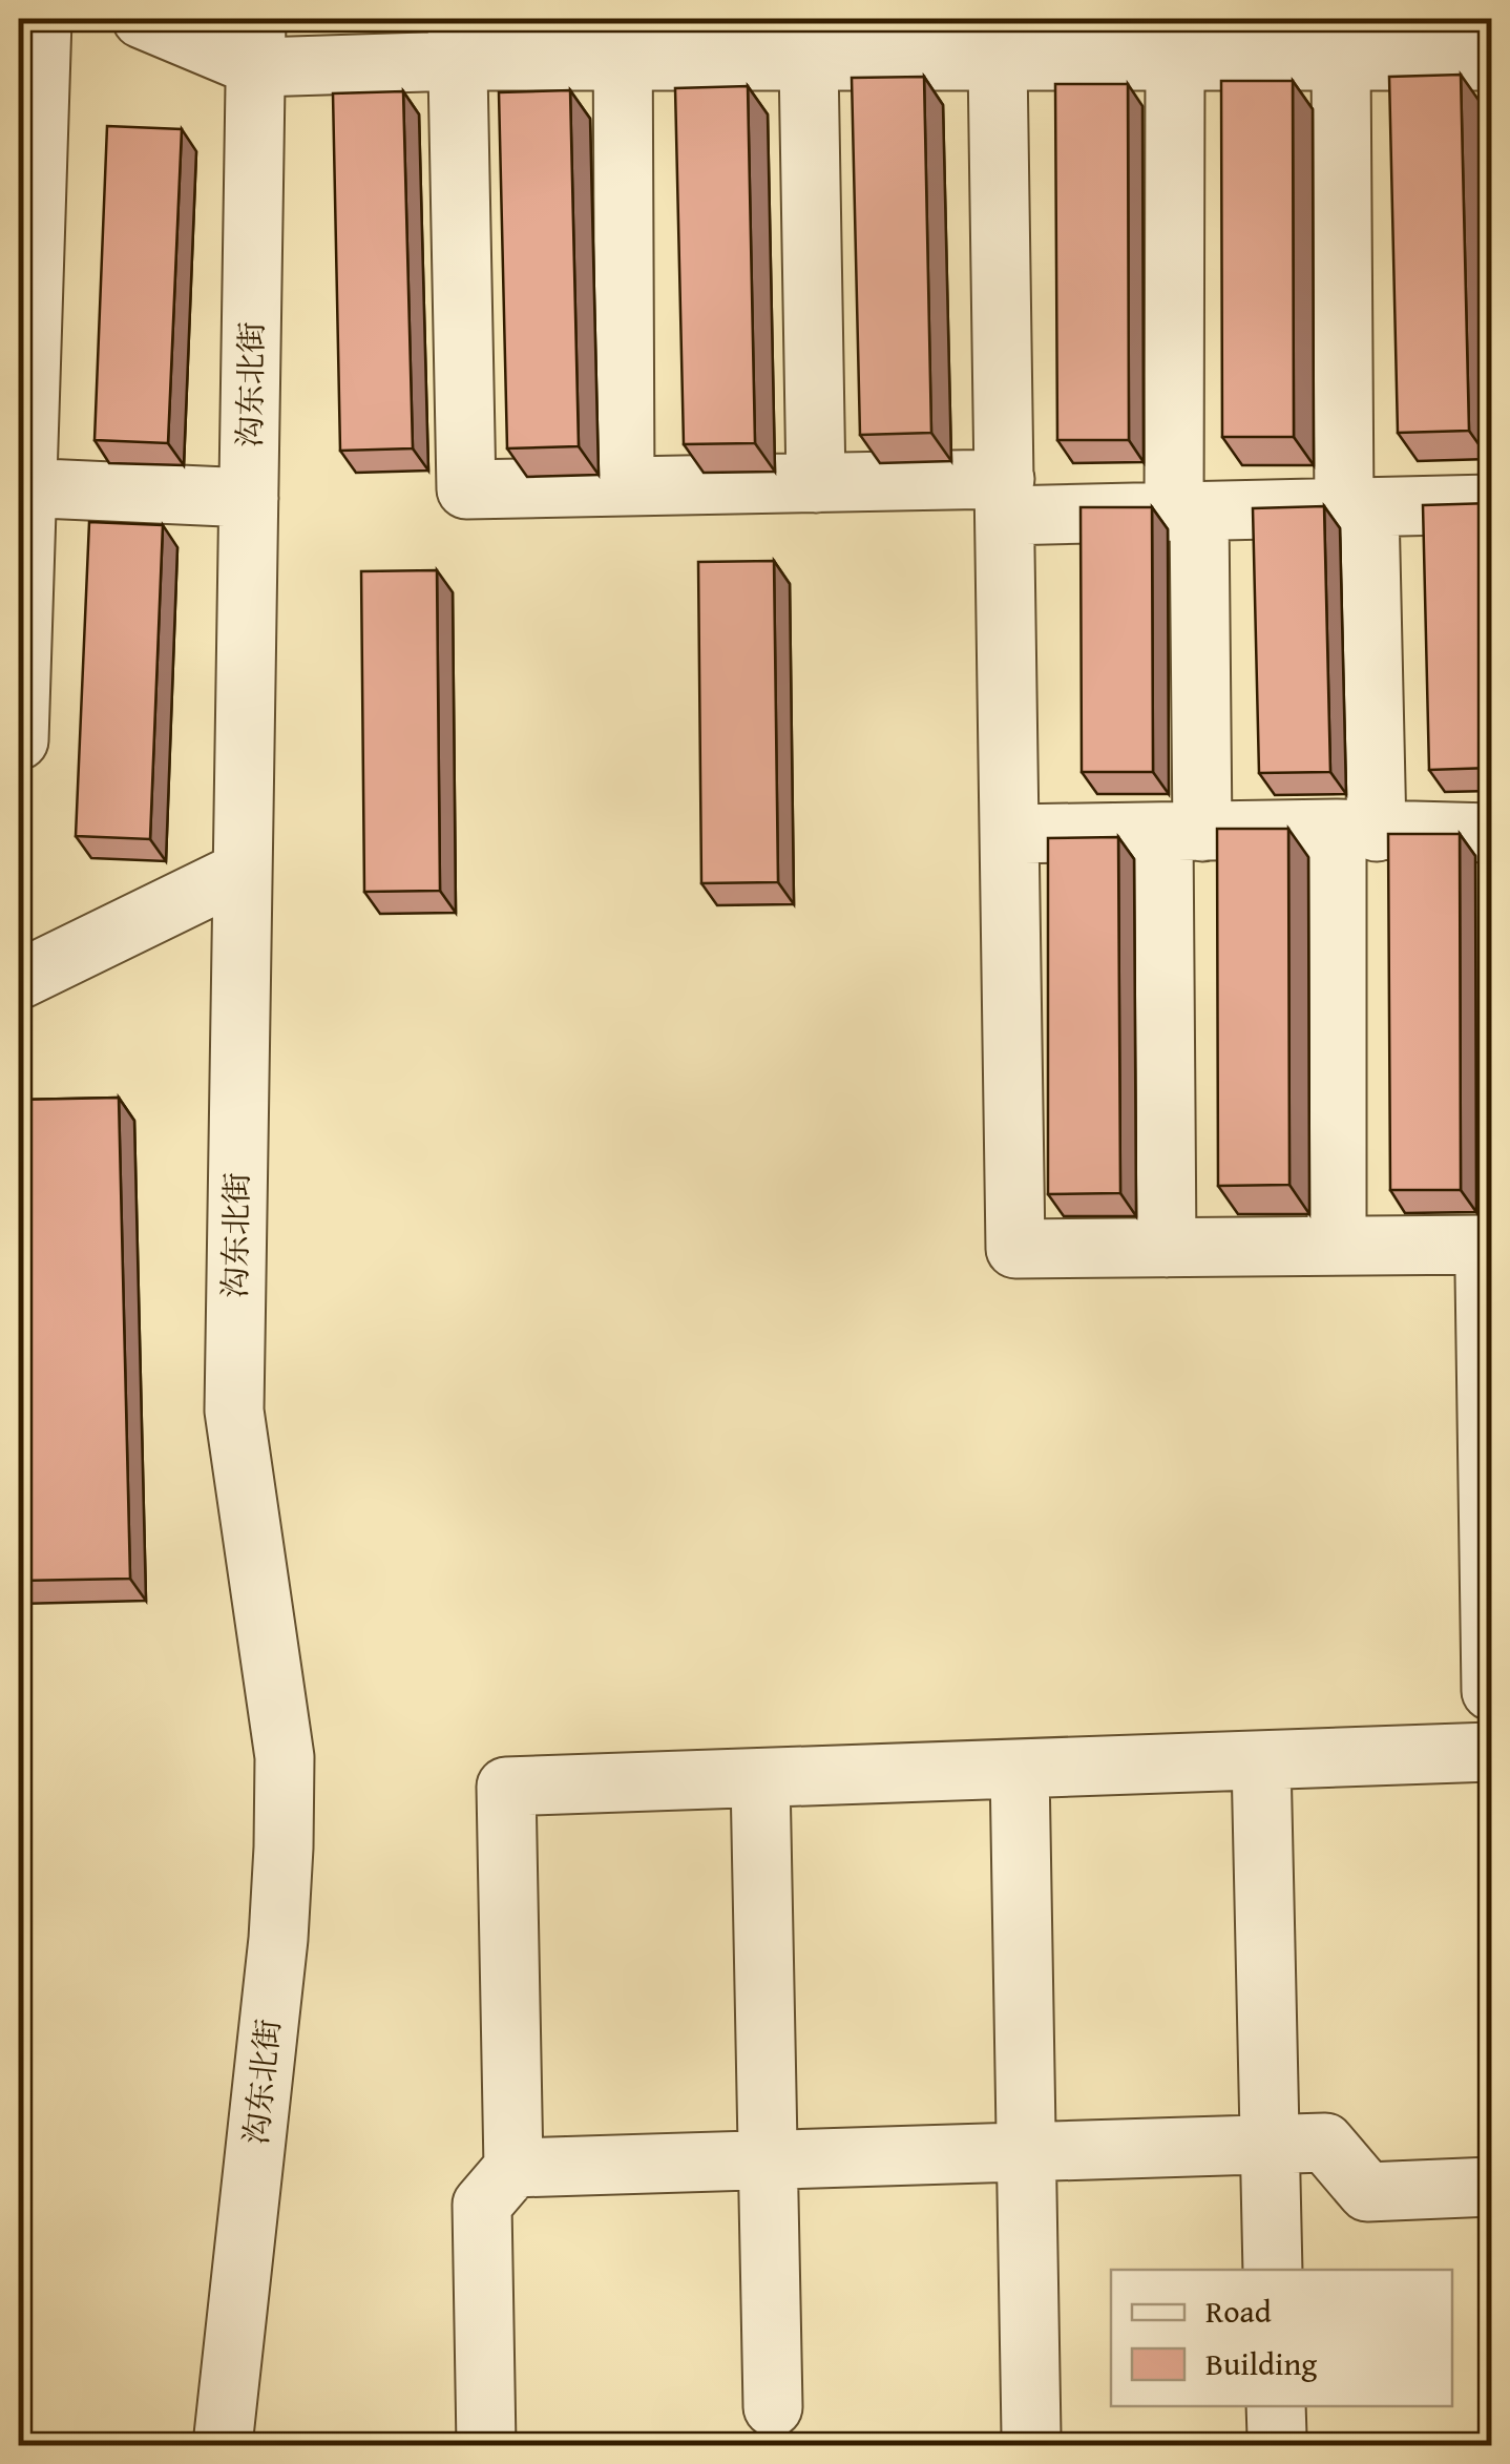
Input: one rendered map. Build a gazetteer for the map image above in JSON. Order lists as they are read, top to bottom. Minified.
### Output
{"streets":{"street":["沟东北街"]},"legend":["Road","Building"]}
